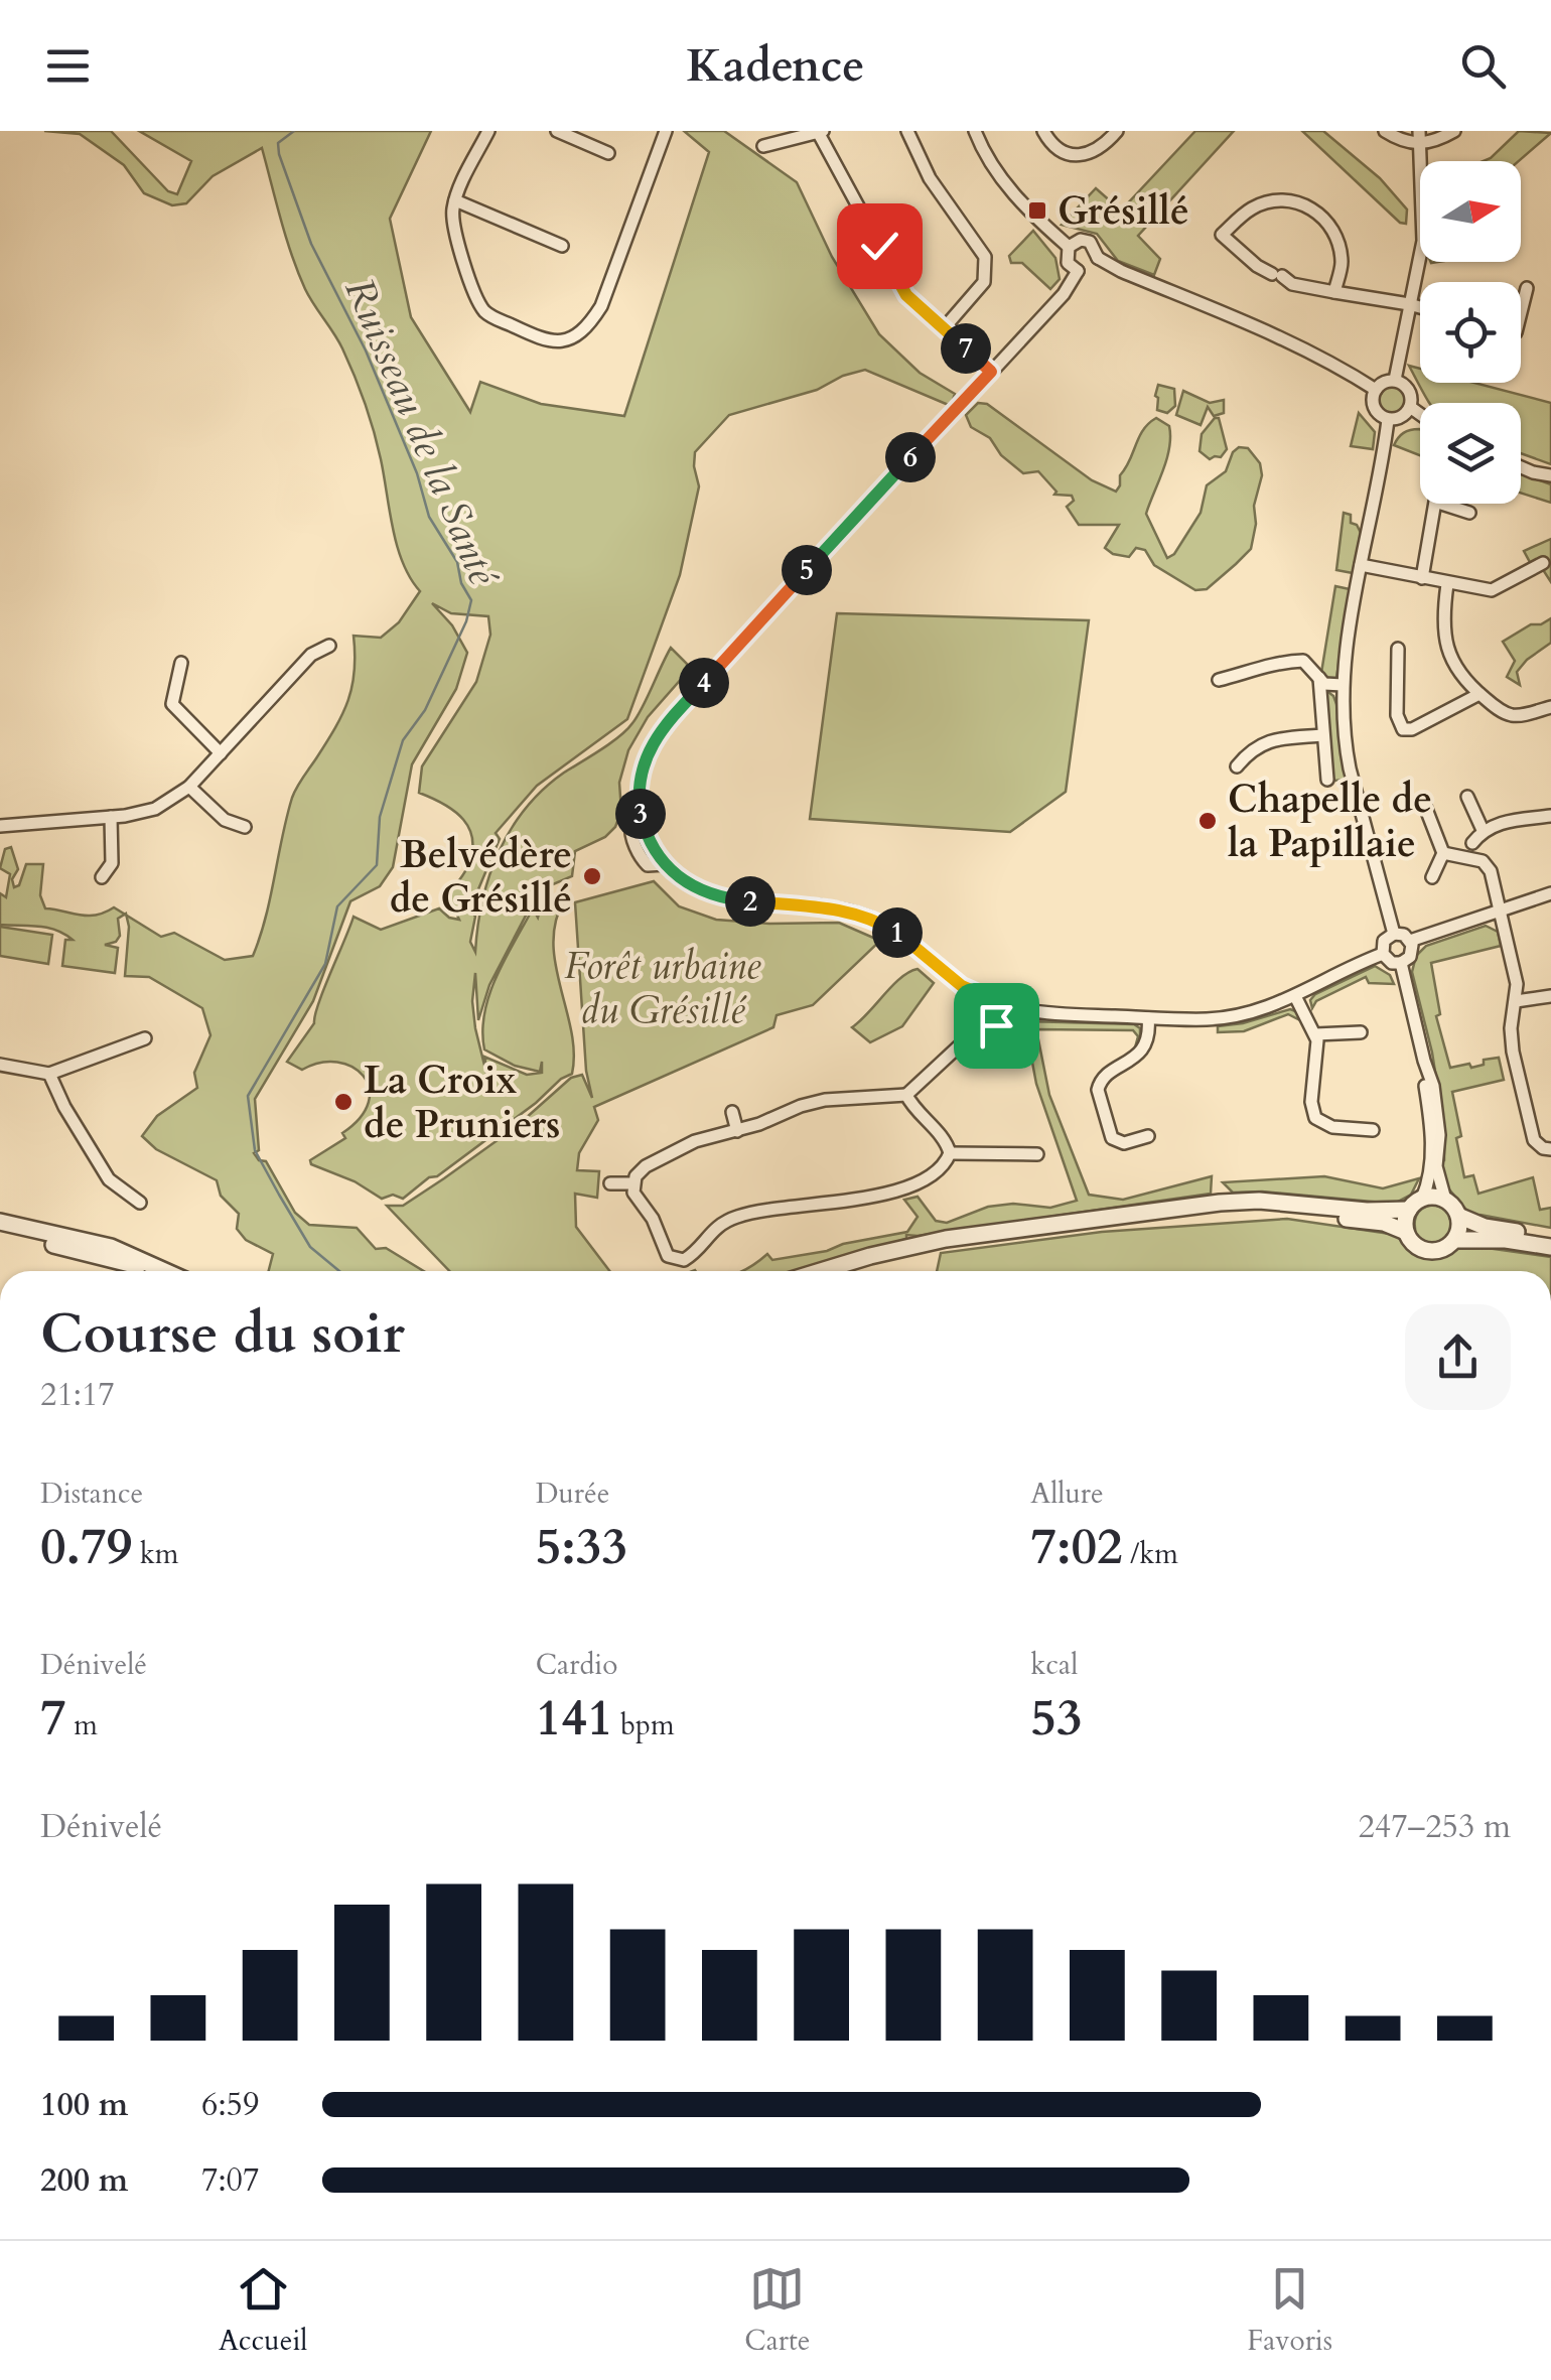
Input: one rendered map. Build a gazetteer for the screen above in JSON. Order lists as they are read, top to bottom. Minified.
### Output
{"water":["Ruisseau de la Santé"],"parks":["Forêt urbaine du Grésillé"],"places":{"transit":["Grésillé"],"other":["Chapelle de la Papillaie","Belvédère de Grésillé","La Croix de Pruniers"]},"north":"right","page":{"header":"Kadence","pins":["7","6","5","4","3","2","1"],"heading":["Course du soir","21:17"],"stats":[["Distance","0.79 km"],["Durée","5:33"],["Allure","7:02 /km"],["Dénivelé","7 m"],["Cardio","141 bpm"],["kcal","53"]],"chart":["Dénivelé","247–253 m"],"list":[{"name":"100 m","note":"6:59"},{"name":"200 m","note":"7:07"}],"tabs":["Accueil","Carte","Favoris"]}}
